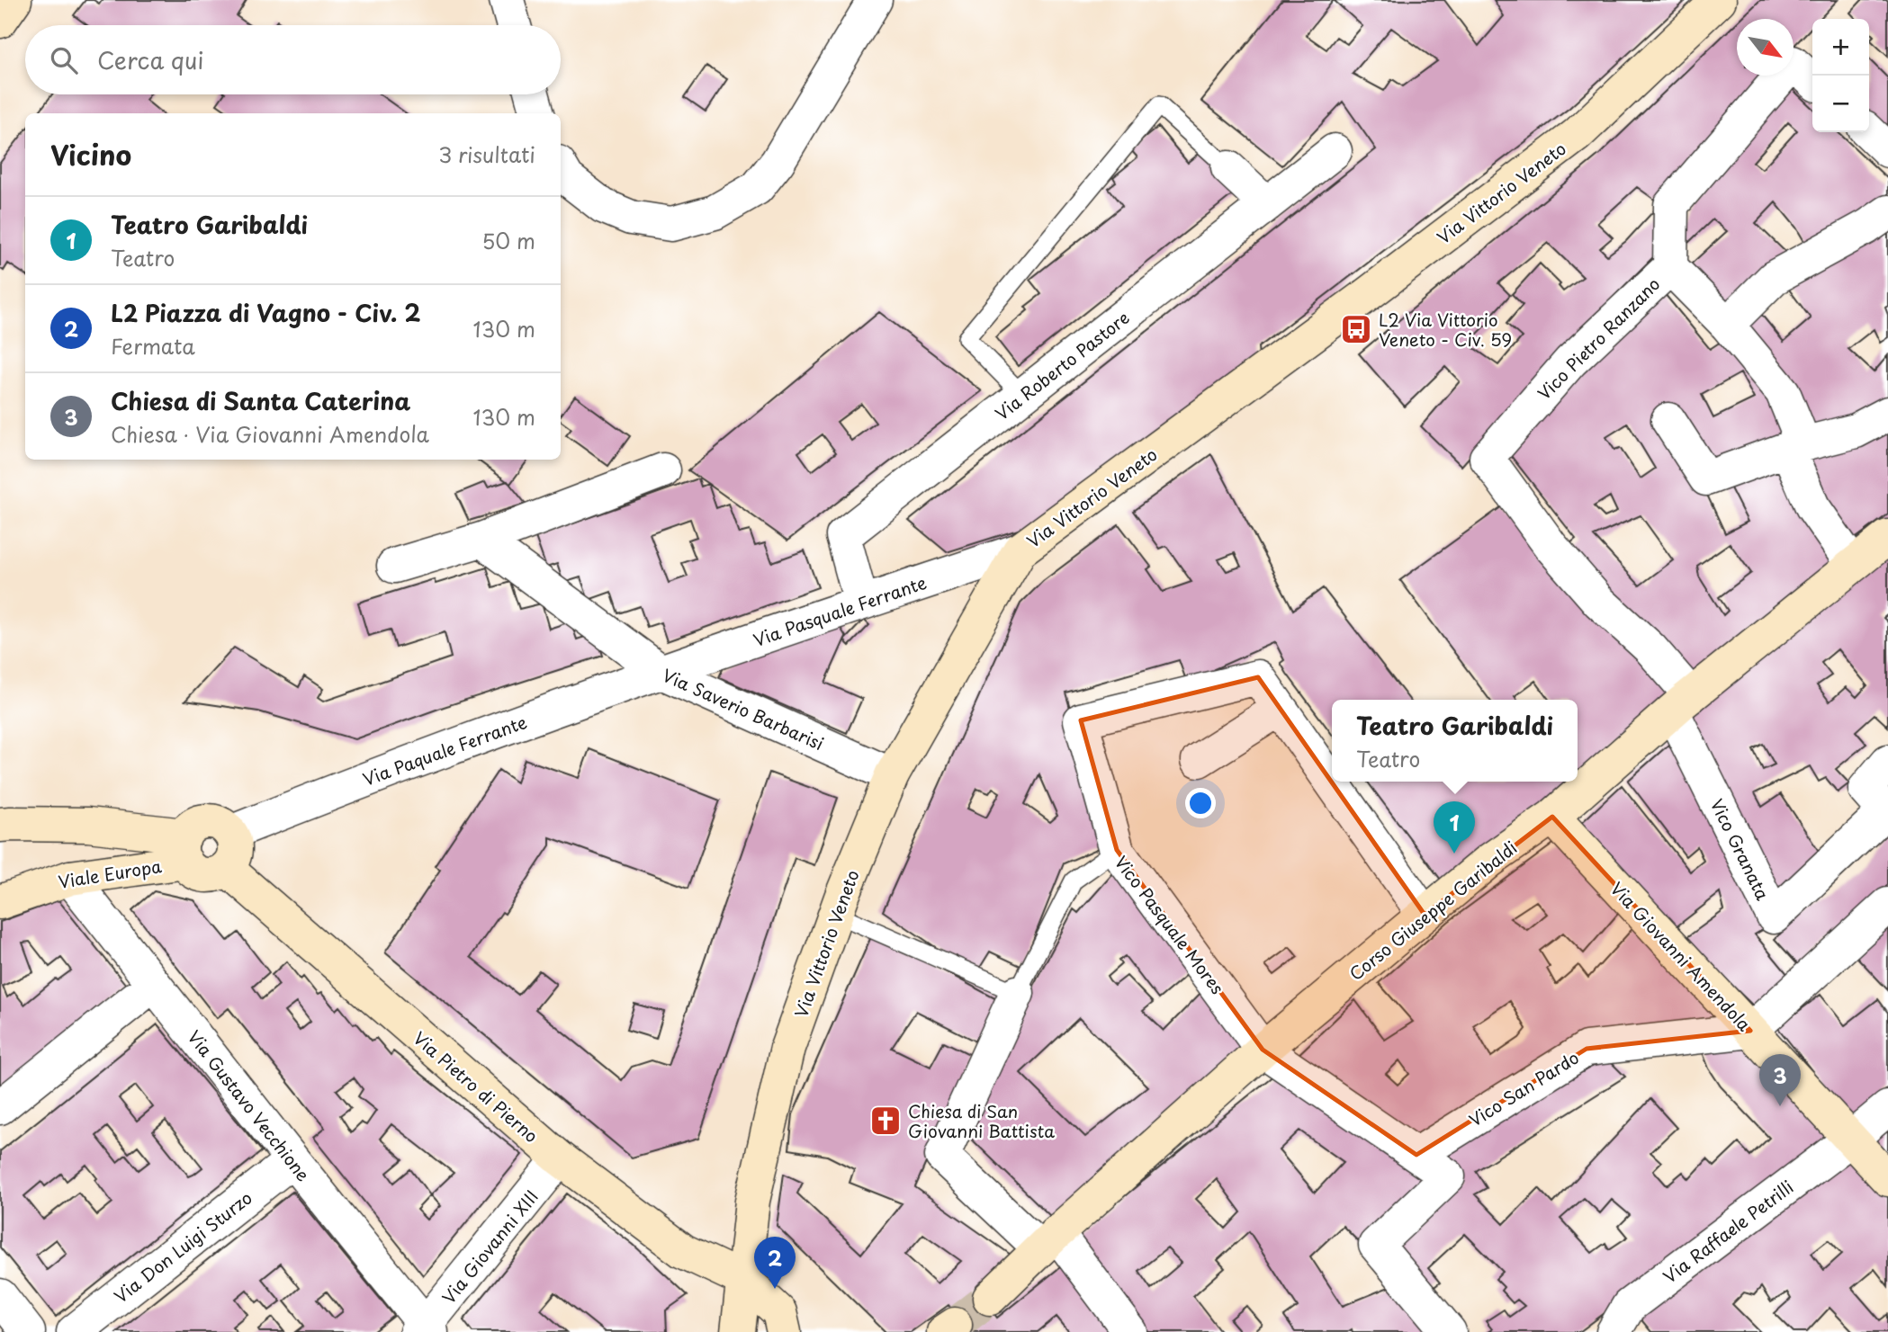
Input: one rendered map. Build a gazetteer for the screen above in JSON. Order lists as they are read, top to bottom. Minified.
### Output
{"streets":{"street":["Via Vittorio Veneto","Vico Pietro Ranzano","Via Roberto Pastore","Via Pasquale Ferrante","Via Saverio Barbarisi","Via Paquale Ferrante","Vico Granata","Viale Europa","Corso Giuseppe Garibaldi","Vico Pasquale Mores","Via Giovanni Amendola","Via Pietro di Pierno","Vico San Pardo","Via Gustavo Vecchione","Via Raffaele Petrilli","Via Don Luigi Sturzo","Via Giovanni XIII"]},"crossings":[["Via Vittorio Veneto","Via Pasquale Ferrante"],["Via Vittorio Veneto","Via Saverio Barbarisi"],["Via Vittorio Veneto","Via Pietro di Pierno"],["Vico Pietro Ranzano","Vico Granata"],["Vico Pietro Ranzano","Corso Giuseppe Garibaldi"],["Via Roberto Pastore","Via Pasquale Ferrante"],["Via Pasquale Ferrante","Via Saverio Barbarisi"],["Via Pasquale Ferrante","Via Paquale Ferrante"],["Via Saverio Barbarisi","Via Paquale Ferrante"],["Via Paquale Ferrante","Viale Europa"],["Via Paquale Ferrante","Via Pietro di Pierno"],["Vico Granata","Corso Giuseppe Garibaldi"],["Viale Europa","Via Pietro di Pierno"],["Viale Europa","Via Gustavo Vecchione"],["Corso Giuseppe Garibaldi","Vico Pasquale Mores"],["Corso Giuseppe Garibaldi","Via Giovanni Amendola"],["Vico Pasquale Mores","Vico San Pardo"],["Via Giovanni Amendola","Vico San Pardo"],["Via Giovanni Amendola","Via Raffaele Petrilli"],["Via Pietro di Pierno","Via Giovanni XIII"],["Via Gustavo Vecchione","Via Don Luigi Sturzo"],["Via Gustavo Vecchione","Via Giovanni XIII"]],"places":{"bus stop":["L2 Via Vittorio Veneto - Civ. 59"],"church":["Chiesa di San Giovanni Battista"]},"north":"bottom right","page":{"map_buttons":["+","−"],"search":"Cerca qui","heading":["Vicino","3 risultati"],"list":[{"mark":"1","name":"Teatro Garibaldi","note":"Teatro","value":"50 m"},{"mark":"2","name":"L2 Piazza di Vagno - Civ. 2","note":"Fermata","value":"130 m"},{"mark":"3","name":"Chiesa di Santa Caterina","note":"Chiesa · Via Giovanni Amendola","value":"130 m"}],"popup":["Teatro Garibaldi","Teatro"],"pins":["1","3","2"]}}
